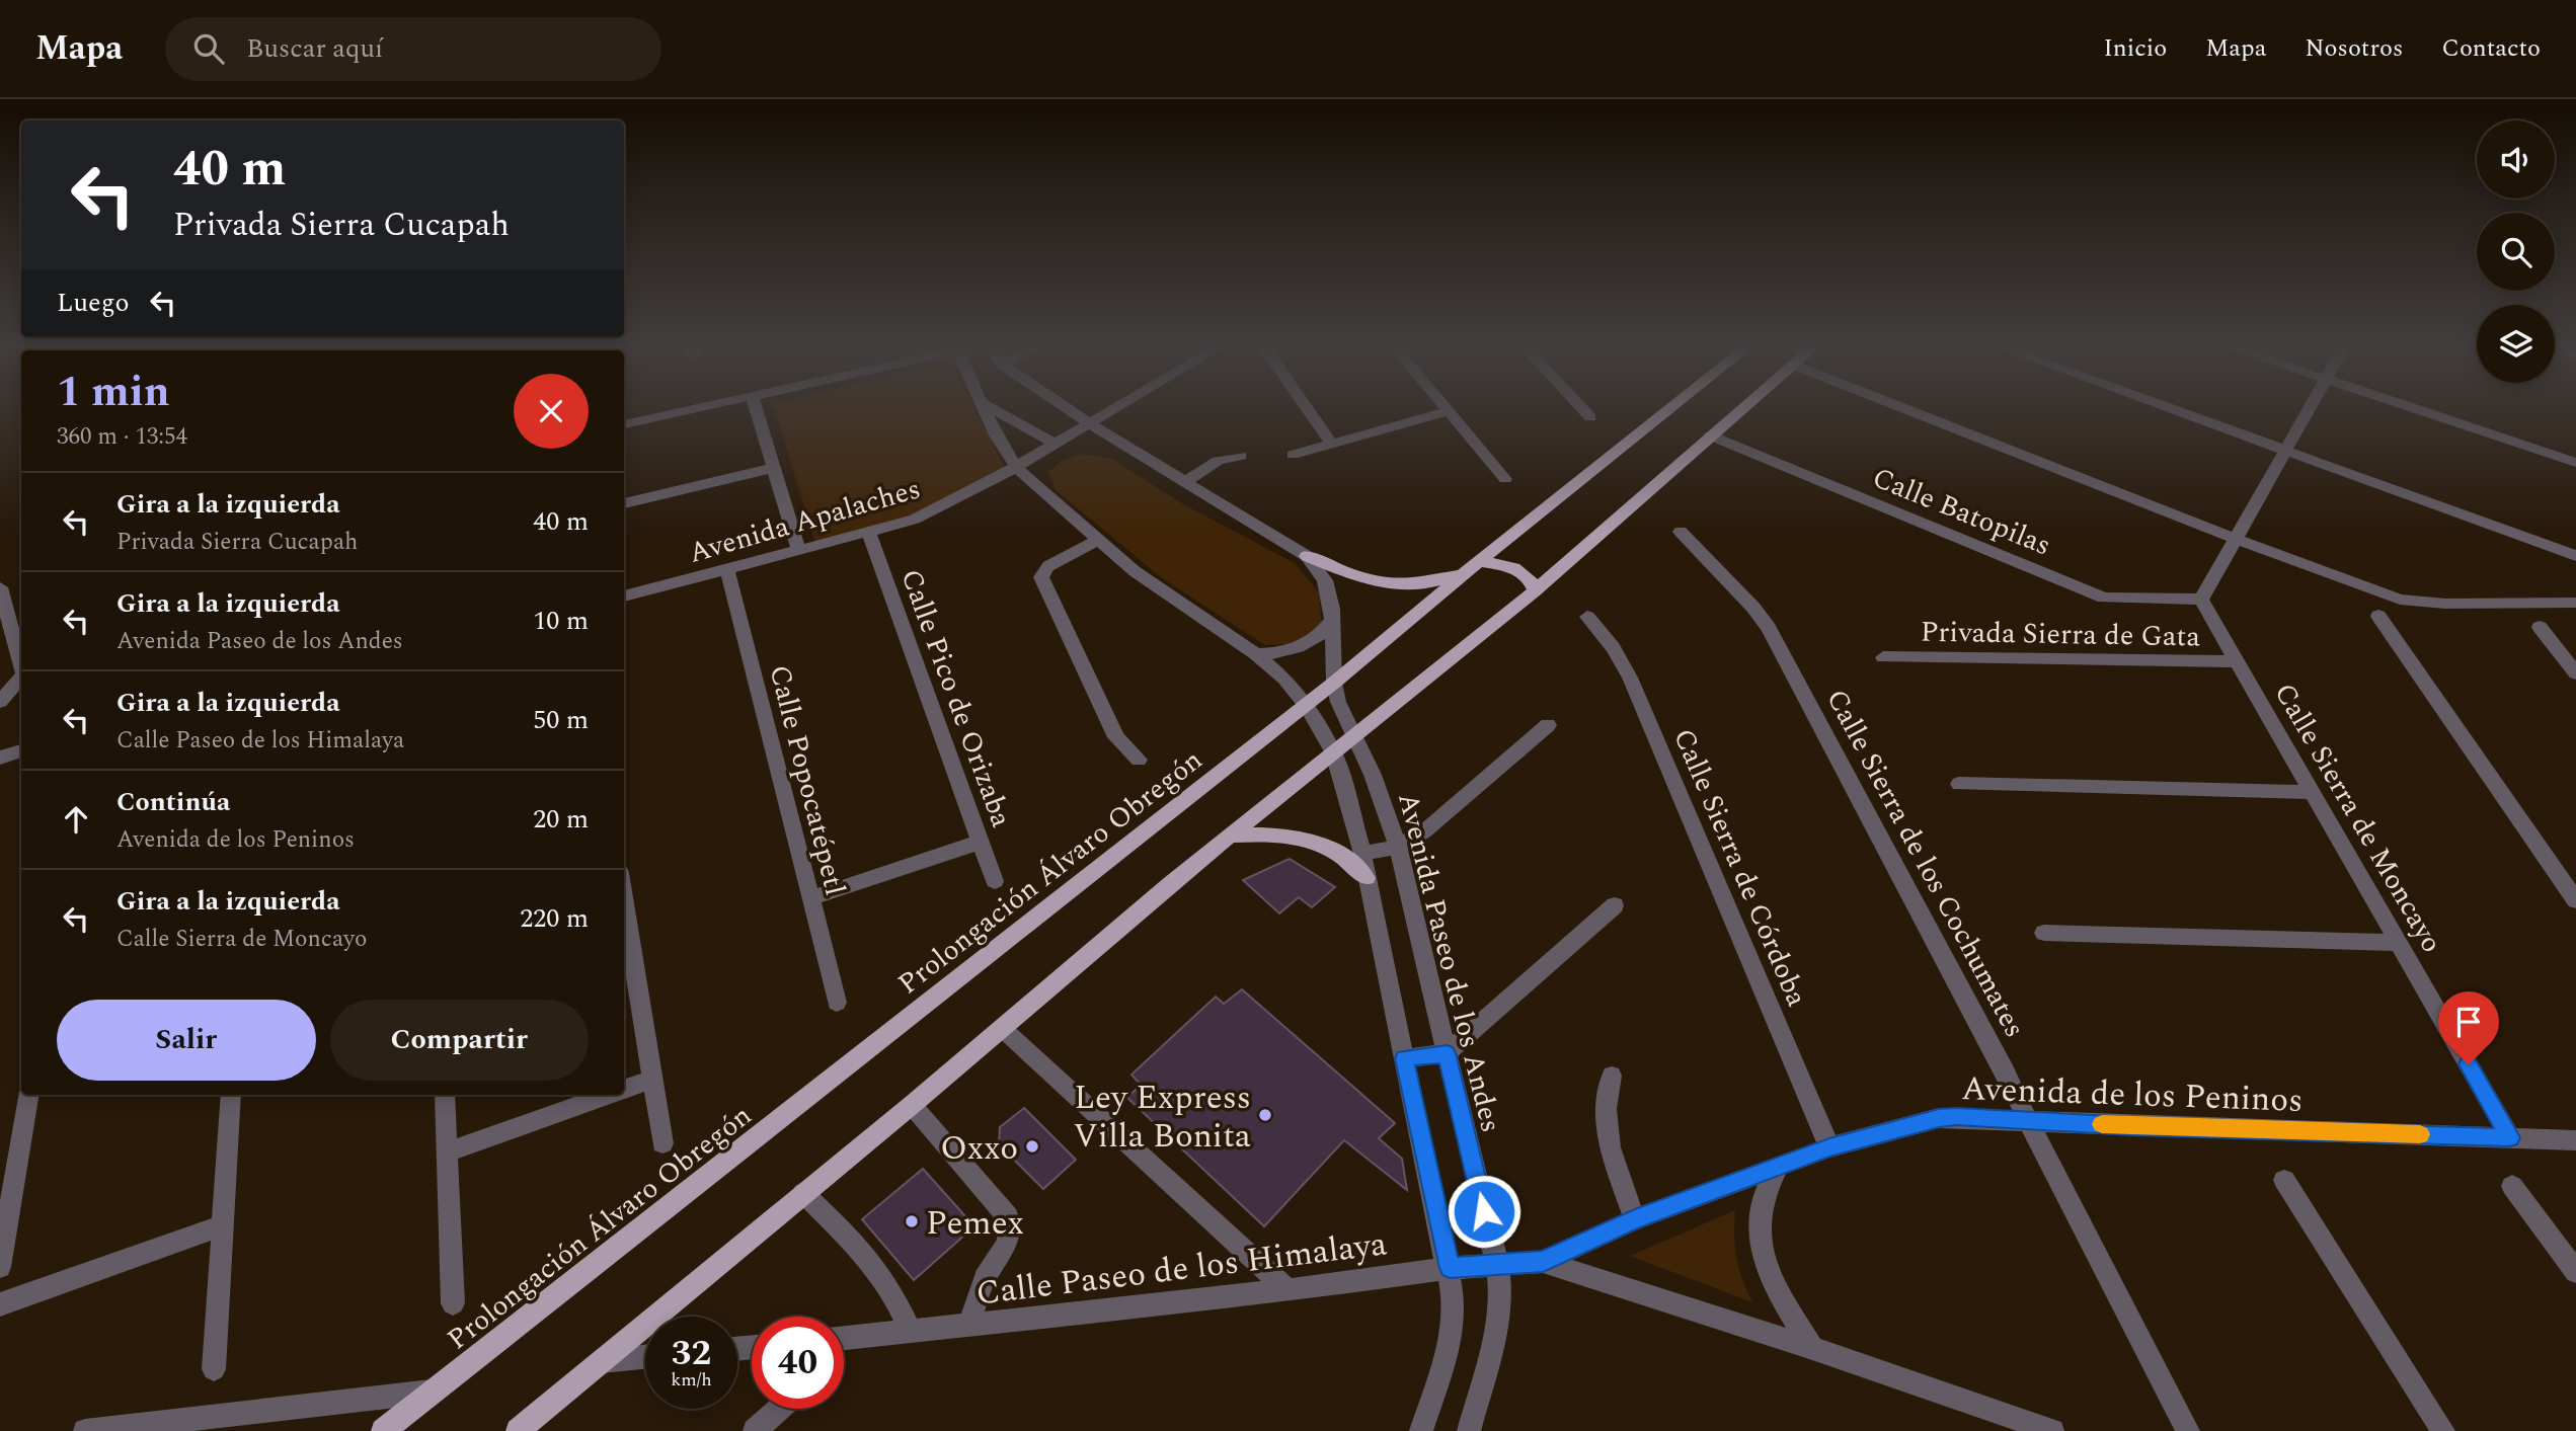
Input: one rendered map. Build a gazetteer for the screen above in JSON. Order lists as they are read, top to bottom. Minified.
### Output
{"streets":{"main road":["Prolongación Álvaro Obregón"],"street":["Calle Batopilas","Avenida Apalaches","Privada Sierra de Gata","Calle Pico de Orizaba","Calle Popocatépetl","Calle Sierra de Moncayo","Calle Sierra de los Cochumates","Calle Sierra de Córdoba","Avenida Paseo de los Andes","Avenida de los Peninos","Calle Paseo de los Himalaya"]},"crossings":[["Calle Batopilas","Calle Sierra de Moncayo"],["Avenida Apalaches","Calle Pico de Orizaba"],["Avenida Apalaches","Calle Popocatépetl"],["Avenida Apalaches","Avenida Paseo de los Andes"],["Privada Sierra de Gata","Calle Sierra de Moncayo"],["Calle Sierra de Moncayo","Avenida de los Peninos"],["Calle Sierra de los Cochumates","Avenida de los Peninos"],["Calle Sierra de Córdoba","Avenida de los Peninos"],["Prolongación Álvaro Obregón","Avenida Paseo de los Andes"],["Avenida Paseo de los Andes","Calle Paseo de los Himalaya"],["Avenida de los Peninos","Calle Paseo de los Himalaya"]],"places":["Ley Express Villa Bonita","Oxxo","Pemex"],"page":{"header":"Mapa","search":"Buscar aquí","nav":["Inicio","Mapa","Nosotros","Contacto"],"turn":["40 m","Privada Sierra Cucapah"],"then":"Luego","heading":["1 min","360 m · 13:54"],"list":[{"name":"Gira a la izquierda","note":"Privada Sierra Cucapah","value":"40 m"},{"name":"Gira a la izquierda","note":"Avenida Paseo de los Andes","value":"10 m"},{"name":"Gira a la izquierda","note":"Calle Paseo de los Himalaya","value":"50 m"},{"name":"Continúa","note":"Avenida de los Peninos","value":"20 m"},{"name":"Gira a la izquierda","note":"Calle Sierra de Moncayo","value":"220 m"}],"buttons":["Salir","Compartir"],"speed":"32 km/h","limit":"40"}}
